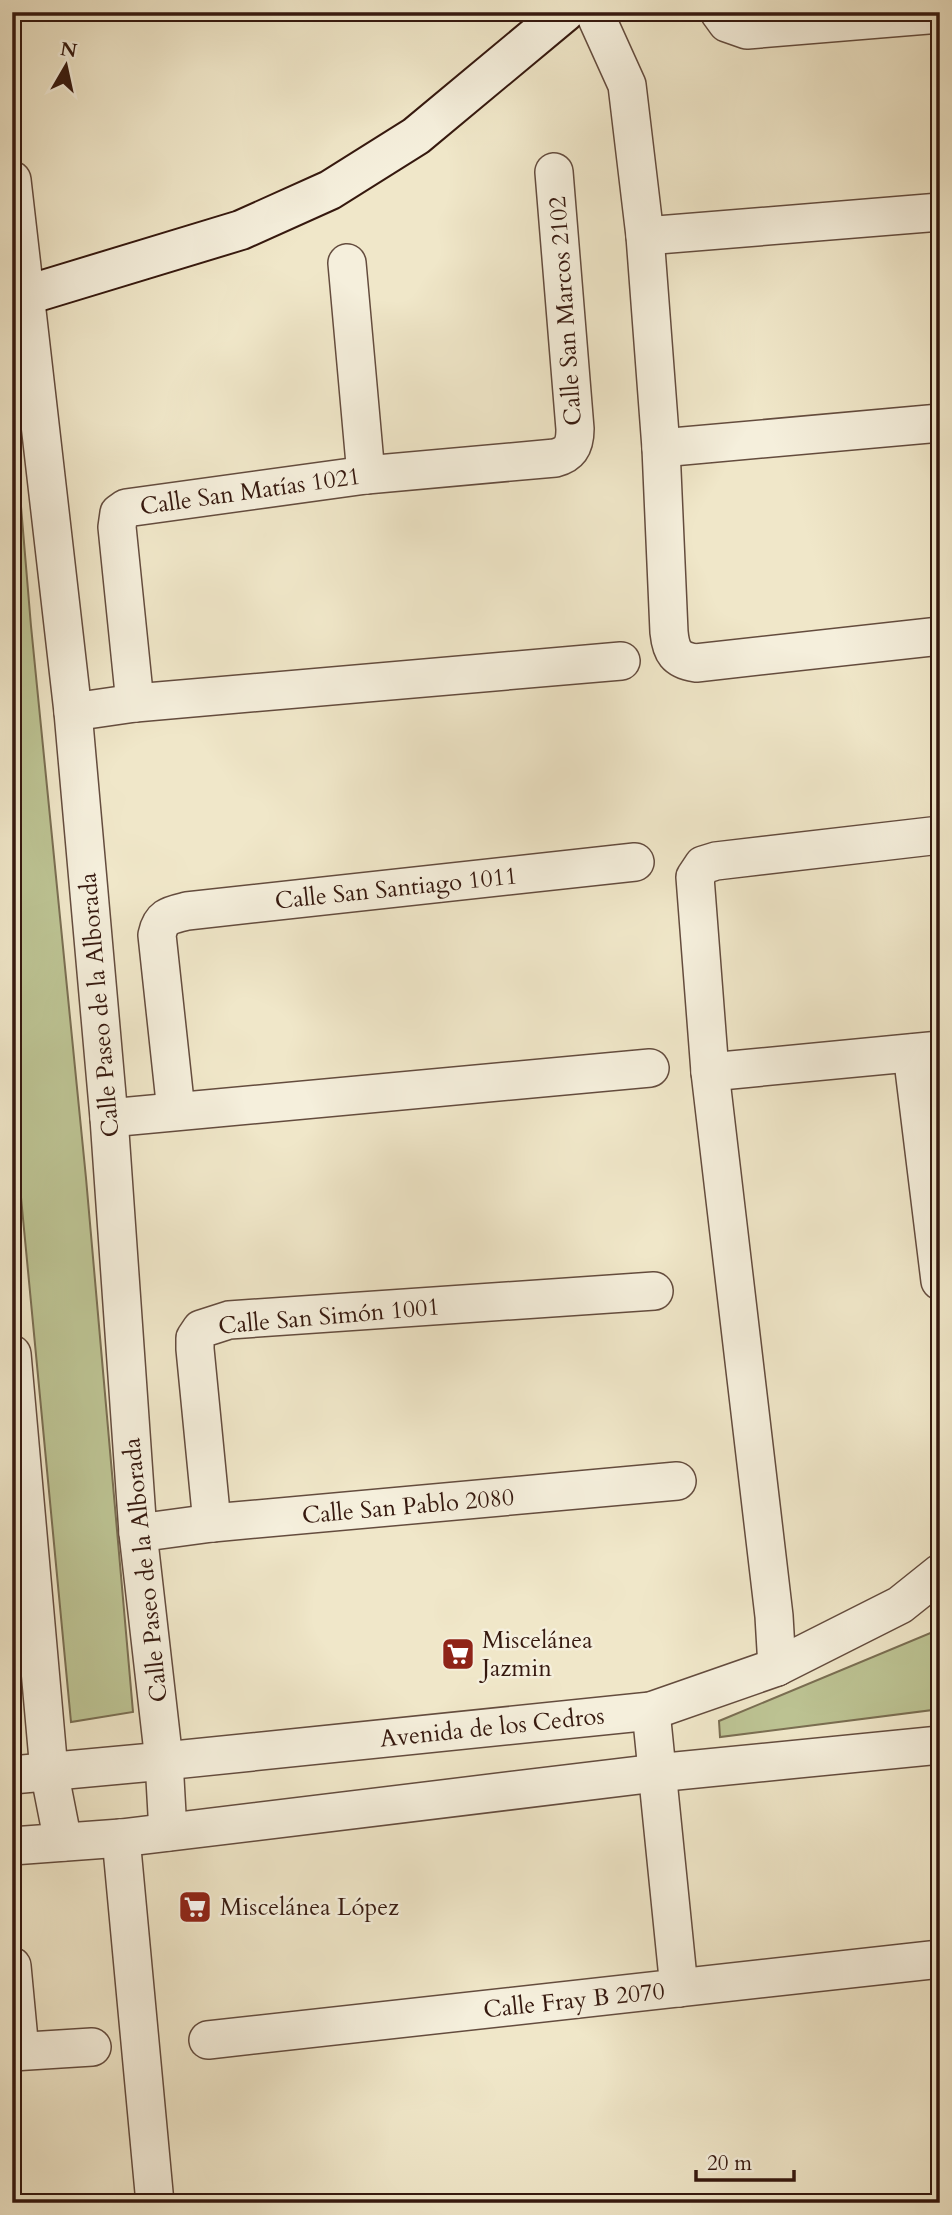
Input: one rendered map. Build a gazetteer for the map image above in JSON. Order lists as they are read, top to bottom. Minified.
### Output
{"streets":{"street":["Calle San Marcos 2102","Calle San Matías 1021","Calle San Santiago 1011","Calle Paseo de la Alborada","Calle San Simón 1001","Calle San Pablo 2080","Avenida de los Cedros","Calle Fray B 2070"]},"crossings":[["Calle San Marcos 2102","Calle San Matías 1021"],["Calle Paseo de la Alborada","Calle San Pablo 2080"],["Calle Paseo de la Alborada","Avenida de los Cedros"],["Calle San Simón 1001","Calle San Pablo 2080"]],"places":{"supermarket":["Miscelánea Jazmin","Miscelánea López"]},"scale_bar":"20 m","north":"top"}
